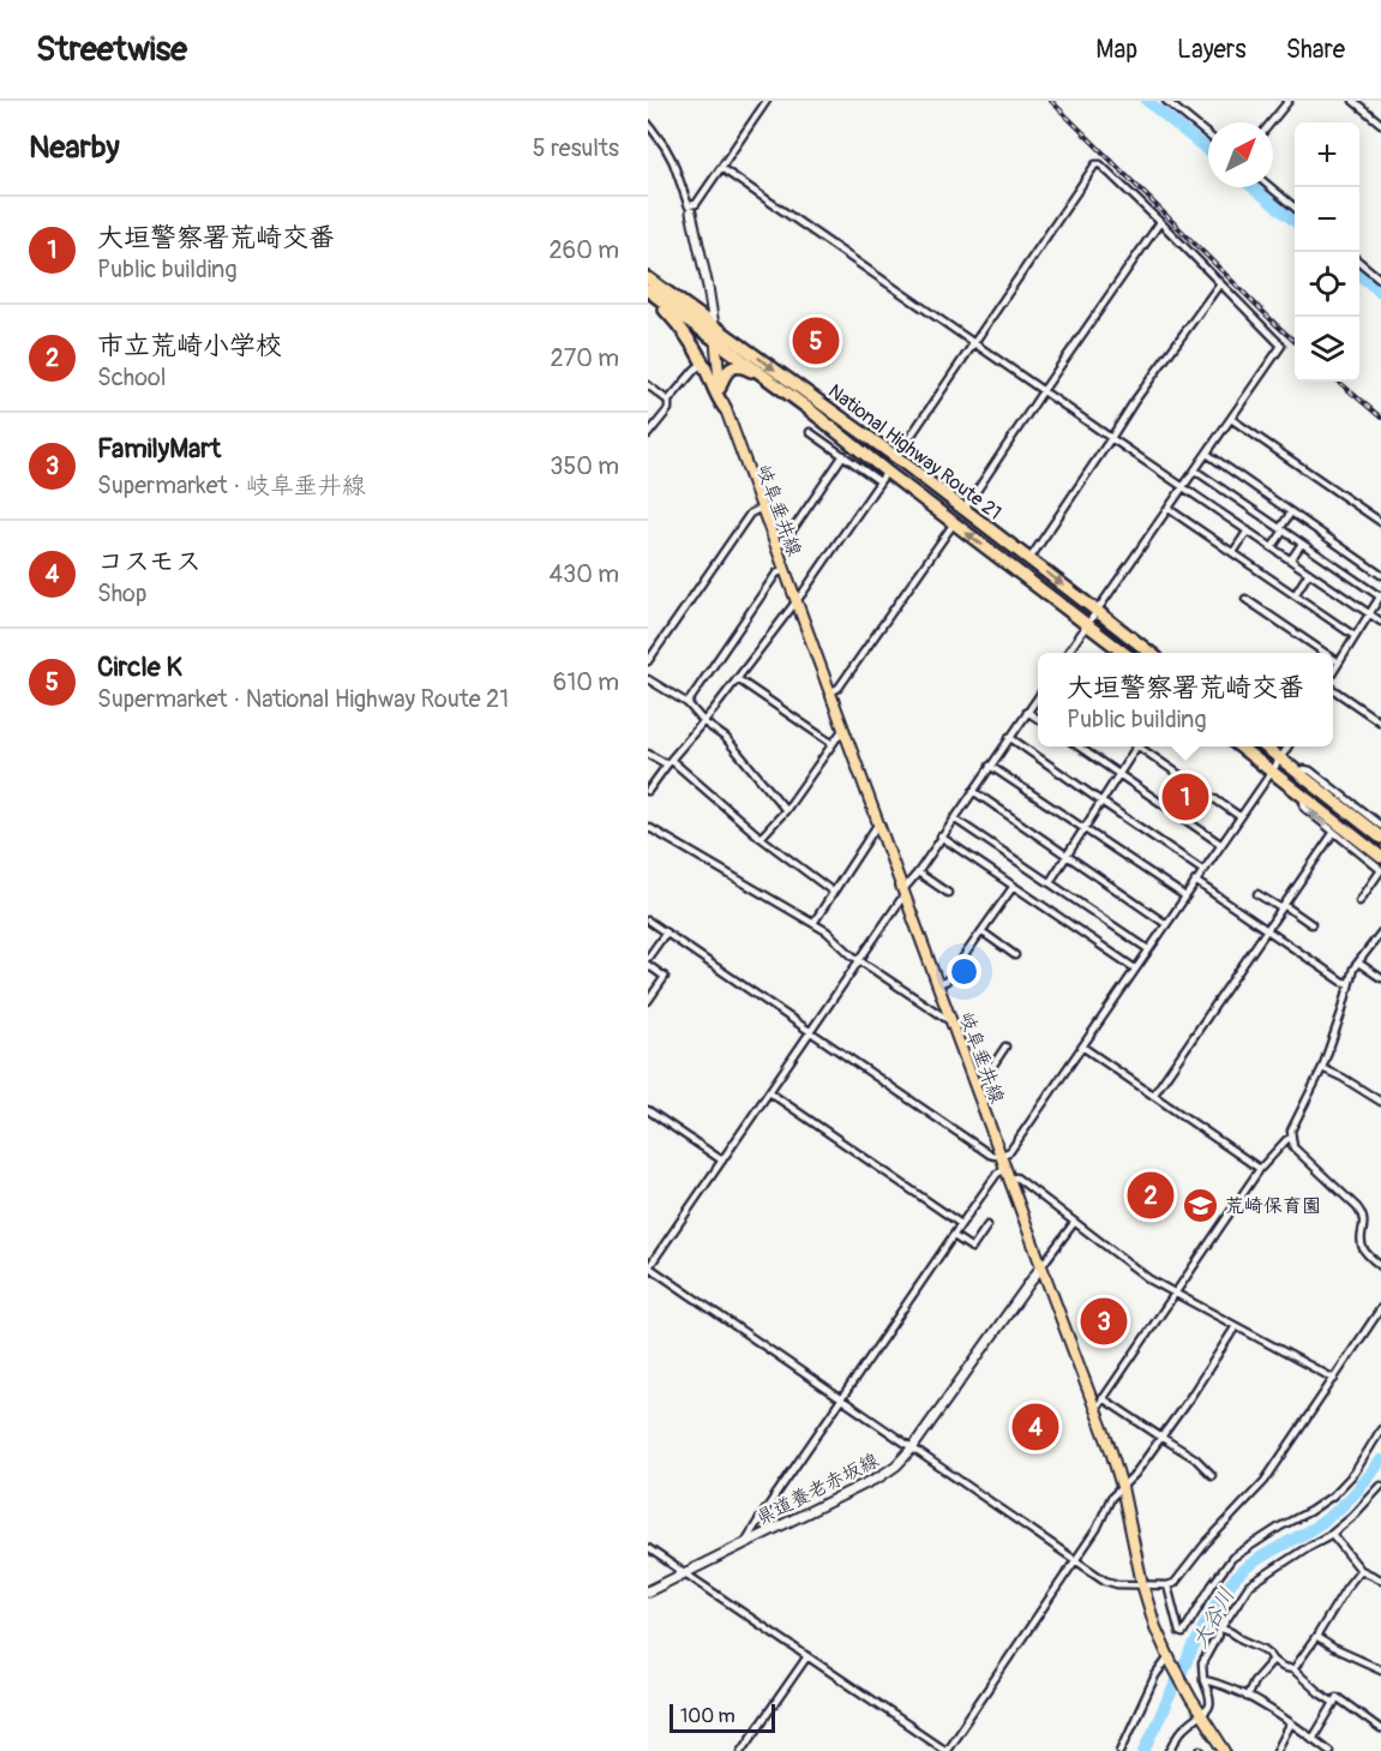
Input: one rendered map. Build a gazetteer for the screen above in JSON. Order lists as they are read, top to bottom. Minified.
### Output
{"streets":{"highway":["National Highway Route 21"],"main road":["岐阜垂井線","県道養老赤坂線"]},"crossings":[["National Highway Route 21","岐阜垂井線"],["岐阜垂井線","県道養老赤坂線"]],"water":["大谷川"],"places":{"school or university":["荒崎保育園"]},"scale_bar":"100 m","north":"top right","page":{"header":"Streetwise","nav":["Map","Layers","Share"],"heading":["Nearby","5 results"],"map_buttons":["+","−"],"list":[{"mark":"1","name":"大垣警察署荒崎交番","note":"Public building","value":"260 m"},{"mark":"2","name":"市立荒崎小学校","note":"School","value":"270 m"},{"mark":"3","name":"FamilyMart","note":"Supermarket · 岐阜垂井線","value":"350 m"},{"mark":"4","name":"コスモス","note":"Shop","value":"430 m"},{"mark":"5","name":"Circle K","note":"Supermarket · National Highway Route 21","value":"610 m"}],"pins":["5","1","2","3","4"],"popup":["大垣警察署荒崎交番","Public building"],"scale":"100 m"}}
